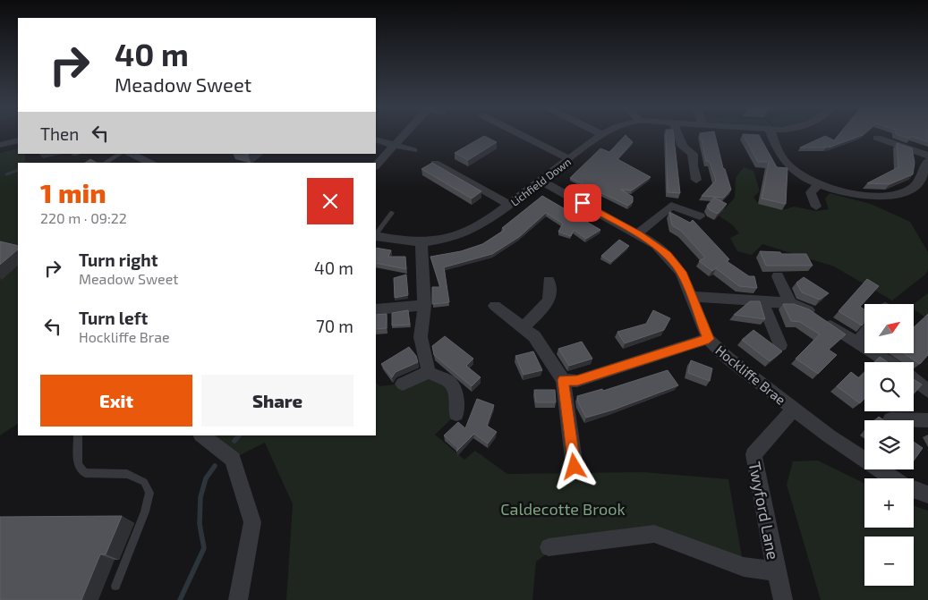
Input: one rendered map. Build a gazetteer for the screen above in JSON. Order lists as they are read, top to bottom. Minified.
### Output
{"streets":{"street":["Lichfield Down","Hockliffe Brae","Twyford Lane"]},"crossings":[["Lichfield Down","Hockliffe Brae"],["Hockliffe Brae","Twyford Lane"]],"parks":["Caldecotte Brook"],"north":"top right","page":{"turn":["40 m","Meadow Sweet"],"then":"Then","heading":["1 min","220 m · 09:22"],"list":[{"name":"Turn right","note":"Meadow Sweet","value":"40 m"},{"name":"Turn left","note":"Hockliffe Brae","value":"70 m"}],"map_buttons":["+","−"],"buttons":["Exit","Share"]}}
